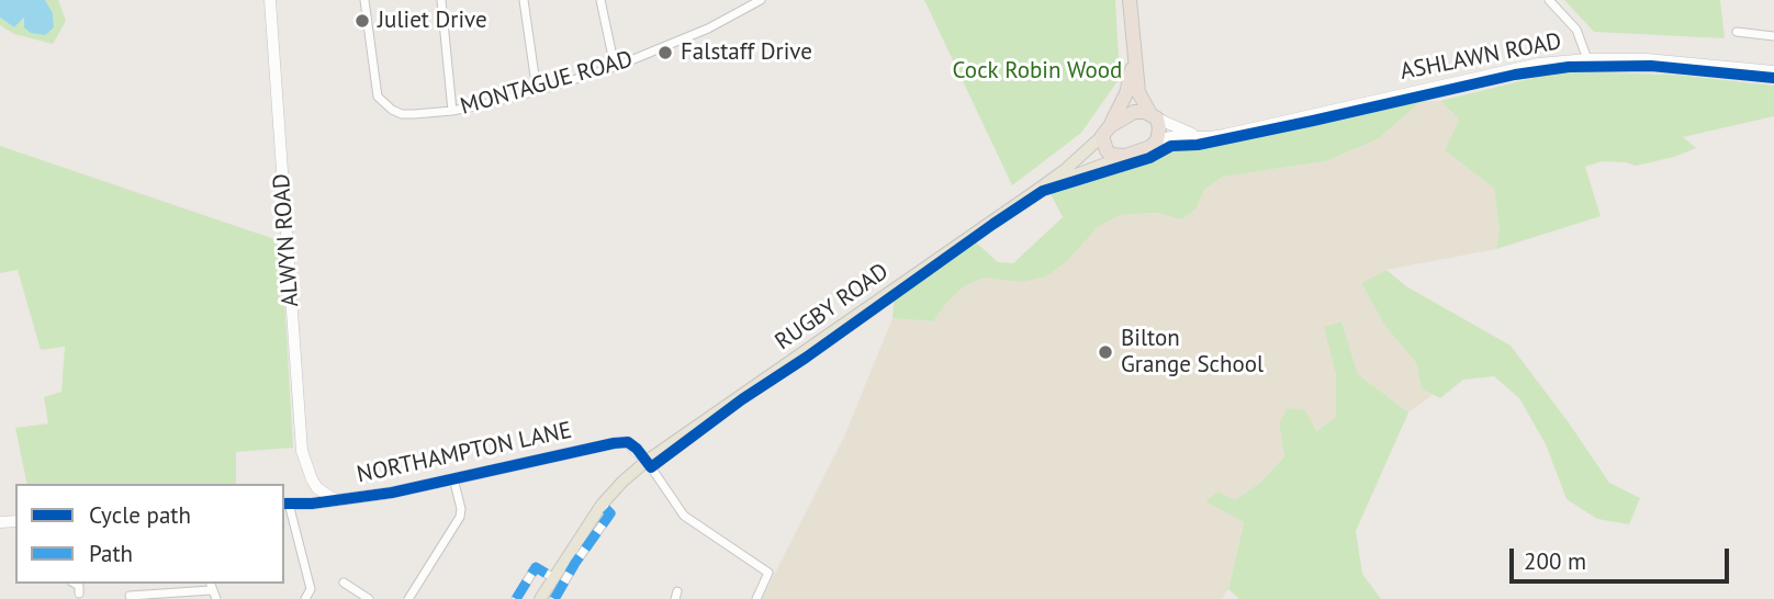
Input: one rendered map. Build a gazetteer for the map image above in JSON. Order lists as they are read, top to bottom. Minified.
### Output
{"streets":{"main road":["RUGBY ROAD"],"street":["ASHLAWN ROAD","MONTAGUE ROAD","ALWYN ROAD","NORTHAMPTON LANE"]},"crossings":[["RUGBY ROAD","NORTHAMPTON LANE"]],"parks":["Cock Robin Wood"],"places":["Juliet Drive","Falstaff Drive","Bilton Grange School"],"legend":["Cycle path","Path"],"scale_bar":"200 m"}
